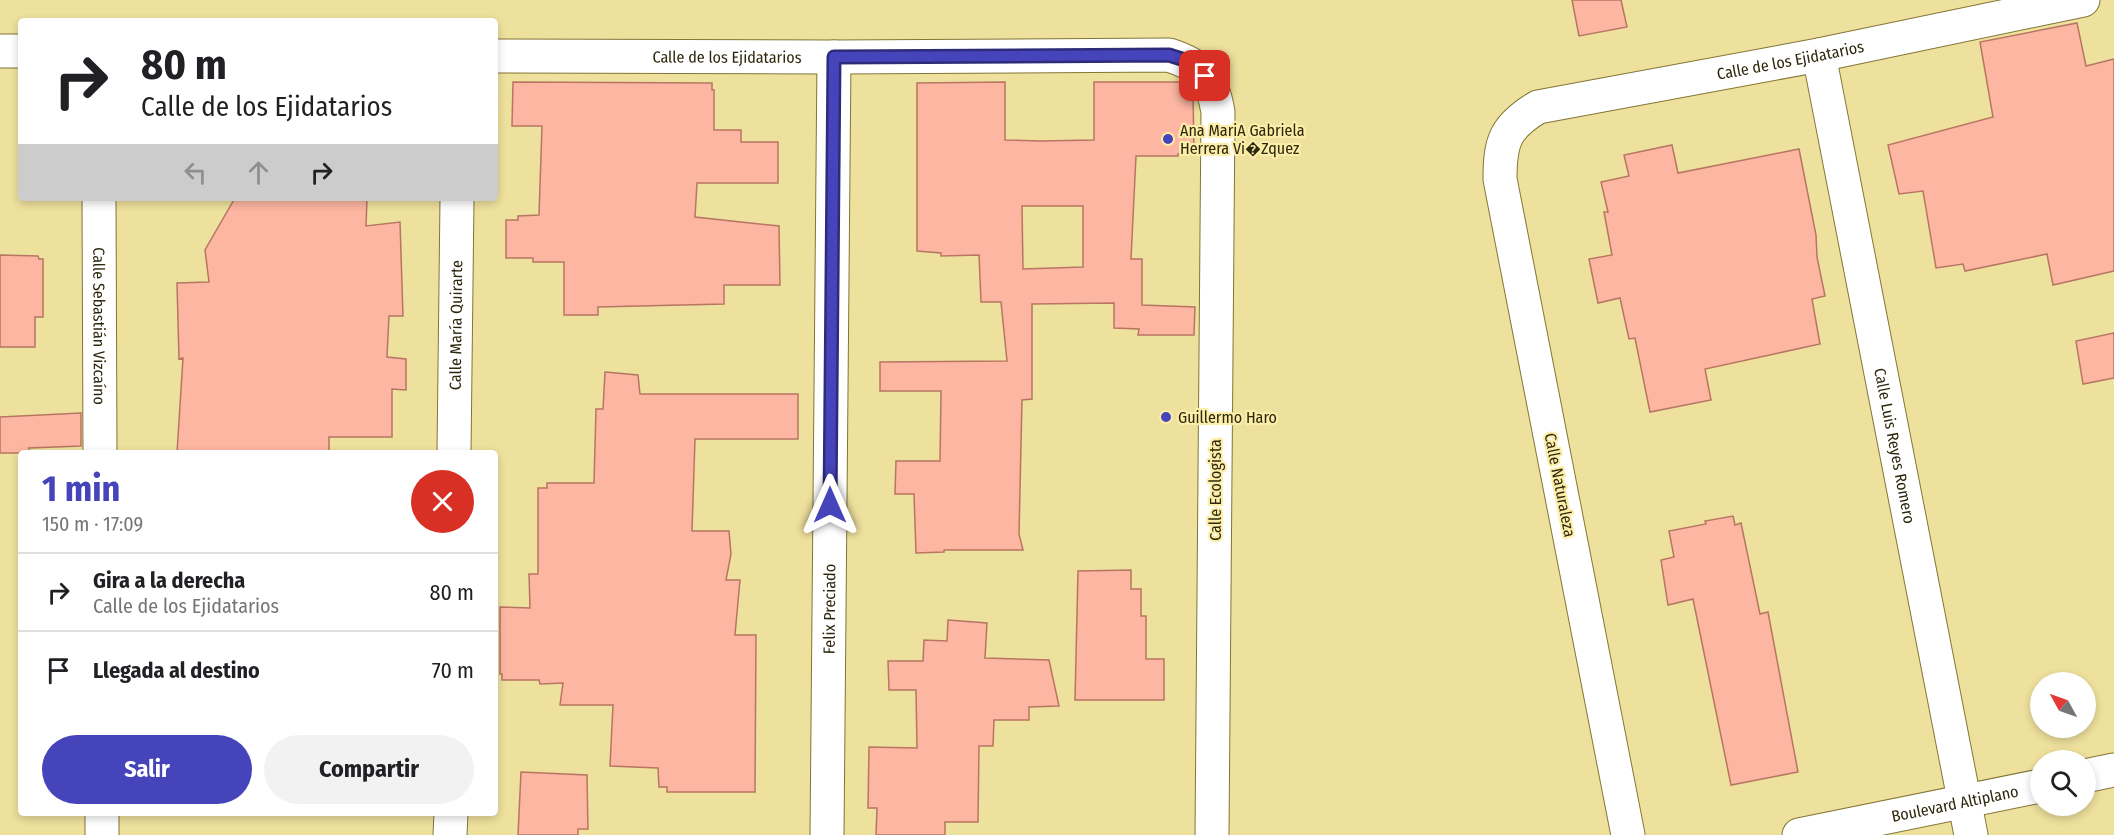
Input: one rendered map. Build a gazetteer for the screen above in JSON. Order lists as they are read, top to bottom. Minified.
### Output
{"streets":{"street":["Calle de los Ejidatarios","Calle Sebastián Vizcaíno","Calle María Quirarte","Calle Luis Reyes Romero","Calle Naturaleza","Calle Ecologista","Felix Preciado","Boulevard Altiplano"]},"crossings":[["Calle de los Ejidatarios","Calle Luis Reyes Romero"],["Calle de los Ejidatarios","Calle Naturaleza"],["Calle de los Ejidatarios","Calle Ecologista"],["Calle de los Ejidatarios","Felix Preciado"],["Calle Luis Reyes Romero","Boulevard Altiplano"]],"places":["Ana MariA Gabriela Herrera Vi�Zquez","Guillermo Haro"],"north":"top left","page":{"turn":["80 m","Calle de los Ejidatarios"],"heading":["1 min","150 m · 17:09"],"list":[{"name":"Gira a la derecha","note":"Calle de los Ejidatarios","value":"80 m"},{"name":"Llegada al destino","value":"70 m"}],"buttons":["Salir","Compartir"]}}
